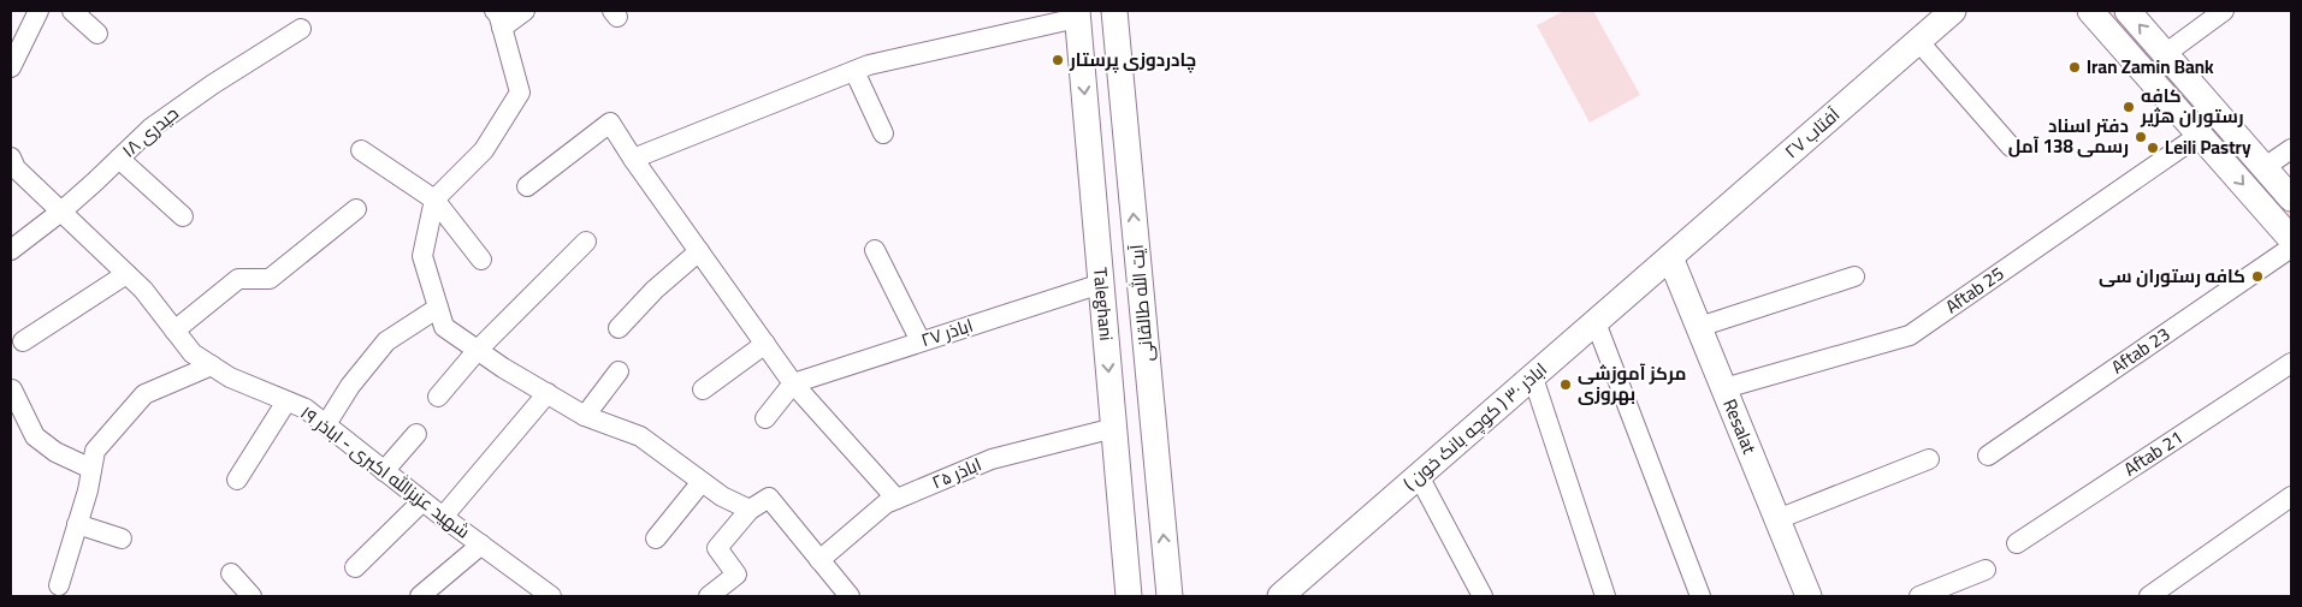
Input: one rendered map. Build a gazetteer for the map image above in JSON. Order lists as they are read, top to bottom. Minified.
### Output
{"streets":{"main road":["آفتاب ۲۷","Taleghani","آیت الله طالقانی","اباذر ۳۰ ( کوچه بانک خون )","Resalat"],"street":["حیدری ۱۸","Aftab 25","اباذر ۲۷","Aftab 23","Aftab 21","شهید عزیزالله اکبری - اباذر ۱۹","اباذر ۲۵"]},"crossings":[["حیدری ۱۸","شهید عزیزالله اکبری - اباذر ۱۹"],["آفتاب ۲۷","اباذر ۳۰ ( کوچه بانک خون )"],["آفتاب ۲۷","Resalat"],["Aftab 25","Resalat"],["Taleghani","اباذر ۲۷"],["Taleghani","اباذر ۲۵"],["اباذر ۳۰ ( کوچه بانک خون )","Resalat"]],"one_way":["Taleghani","آیت الله طالقانی"],"places":["چادردوزی پرستار","Iran Zamin Bank","کافه رستوران هژیر","دفتر اسناد رسمی 138 آمل","Leili Pastry","کافه رستوران سی","مرکز آموزشی بهروزی"]}
